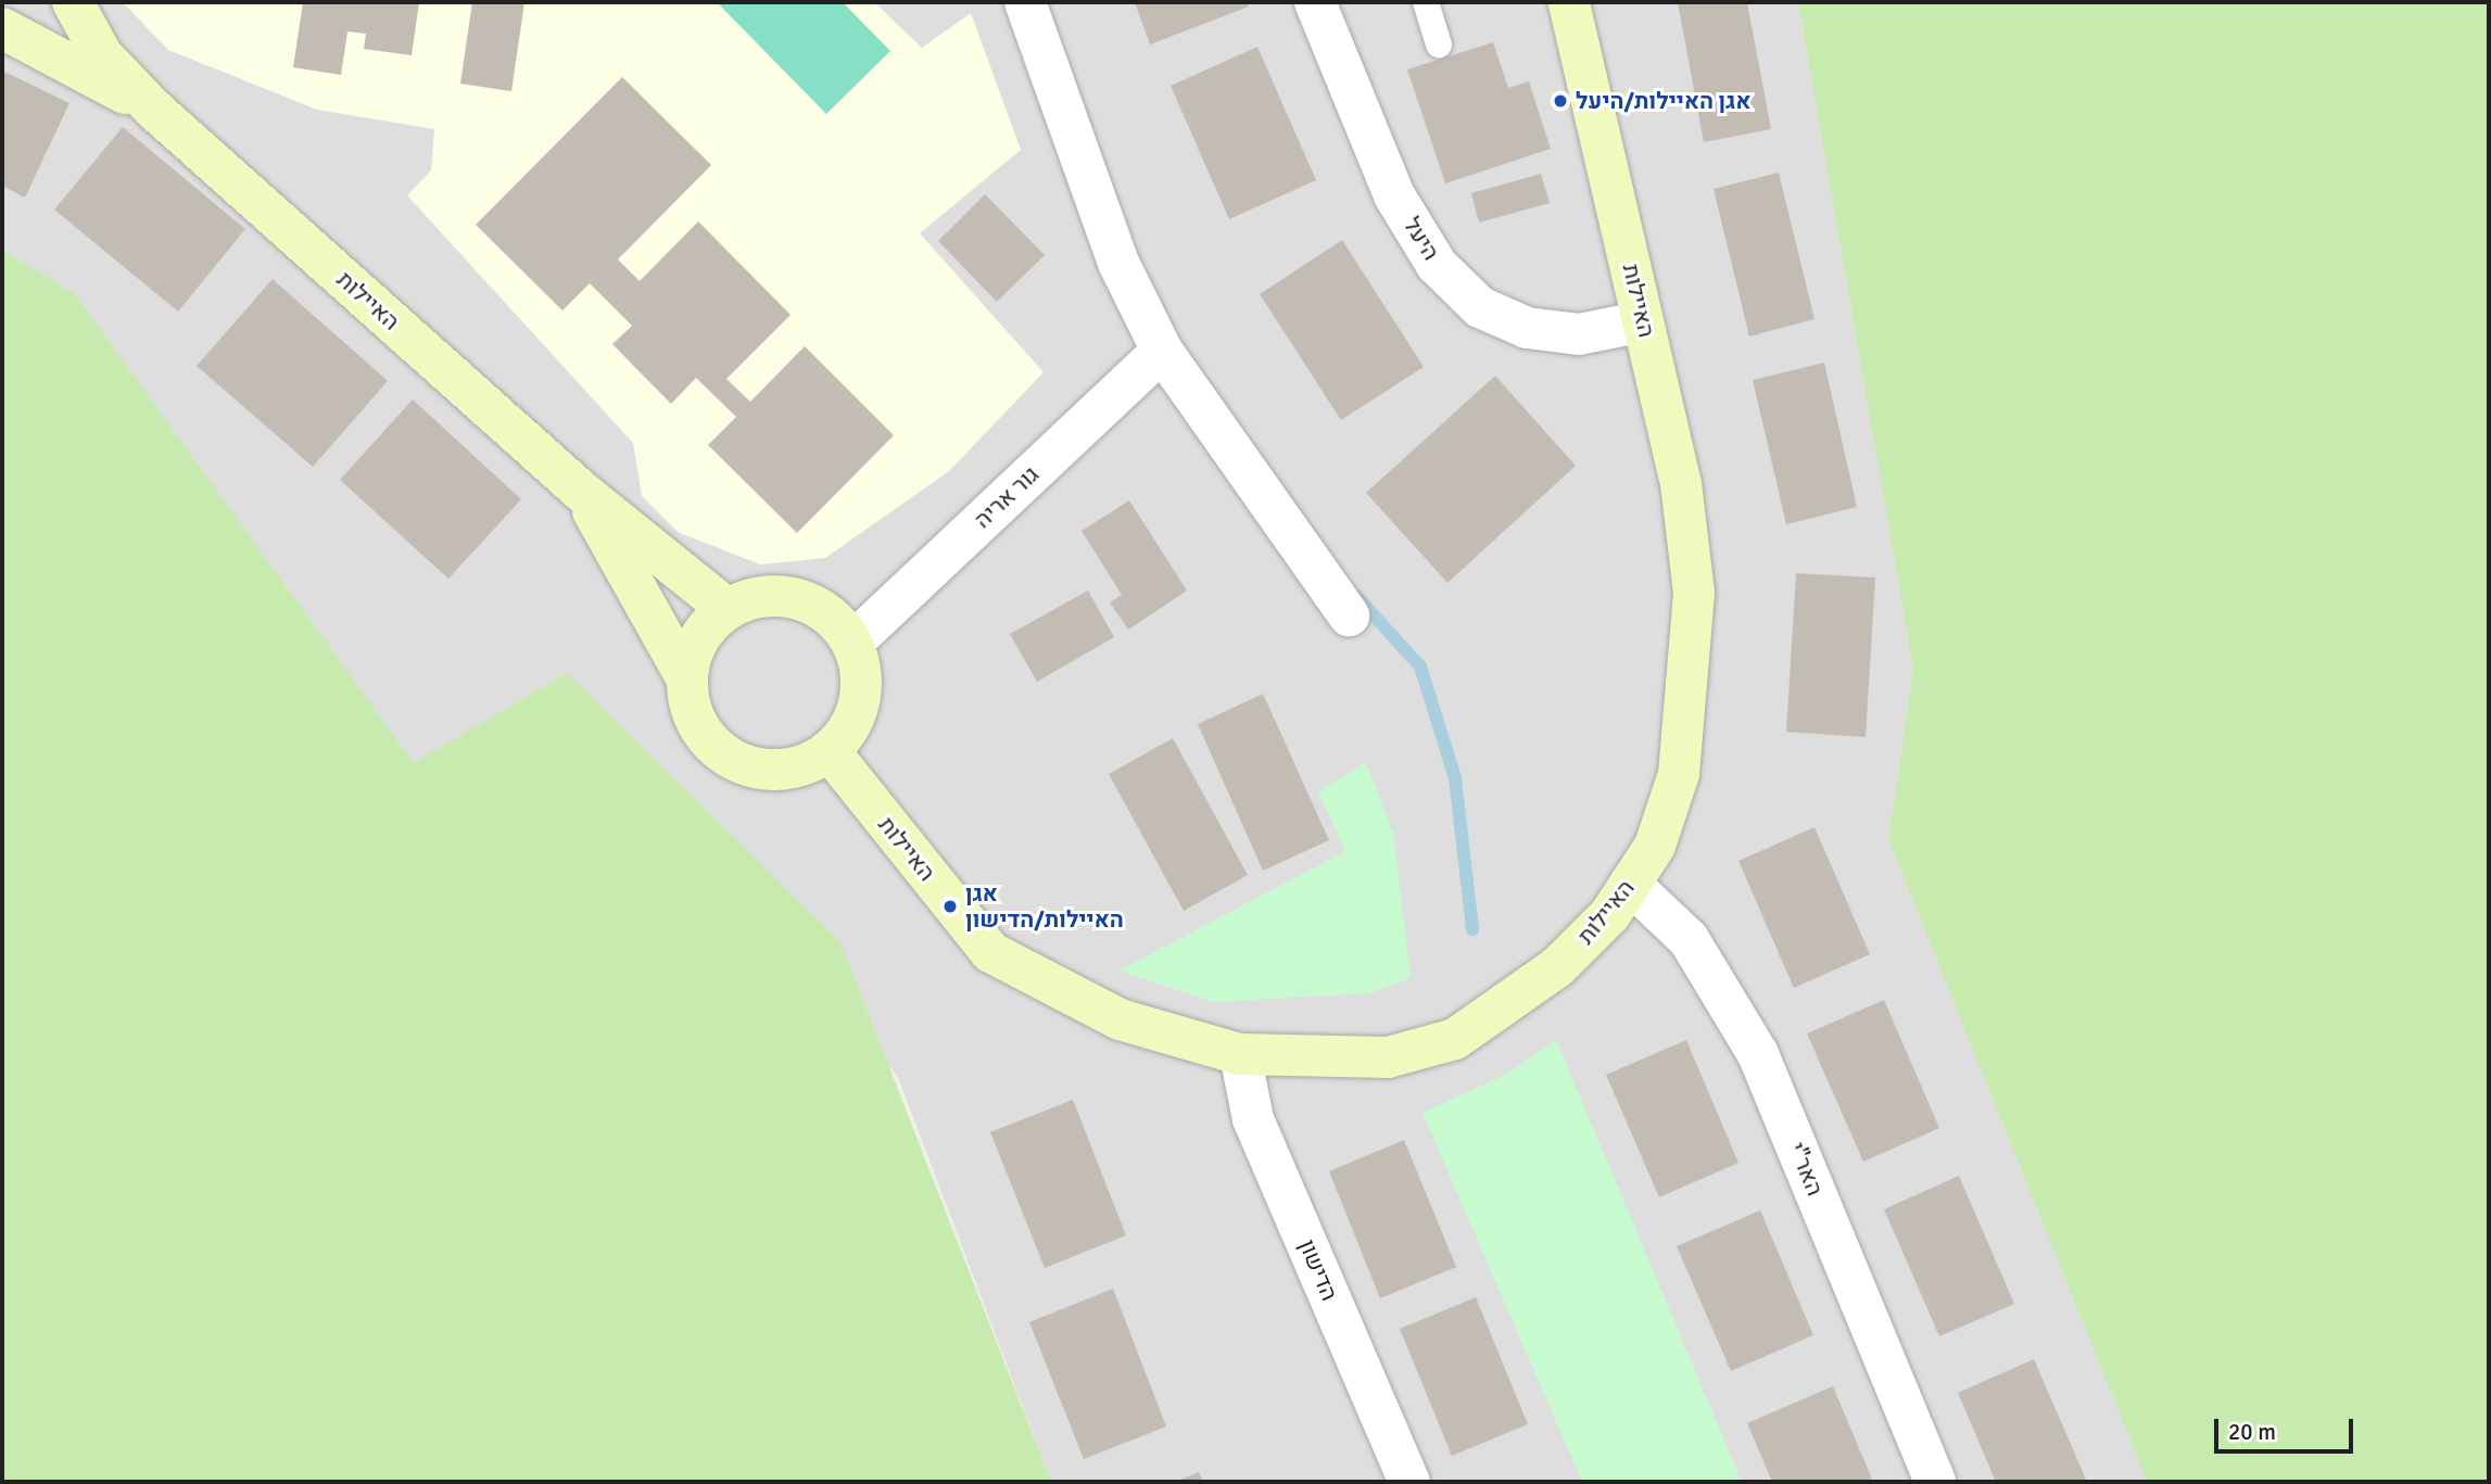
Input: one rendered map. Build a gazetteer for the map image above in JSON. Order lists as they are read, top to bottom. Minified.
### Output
{"streets":{"street":["היעל","האיילות","גור אריה","האר\"י","הדישון"]},"crossings":[["היעל","האיילות"],["האיילות","גור אריה"],["האיילות","האר\"י"],["האיילות","הדישון"]],"places":["אגן האיילות/היעל","אגן האיילות/הדישון"],"scale_bar":"20 m"}
